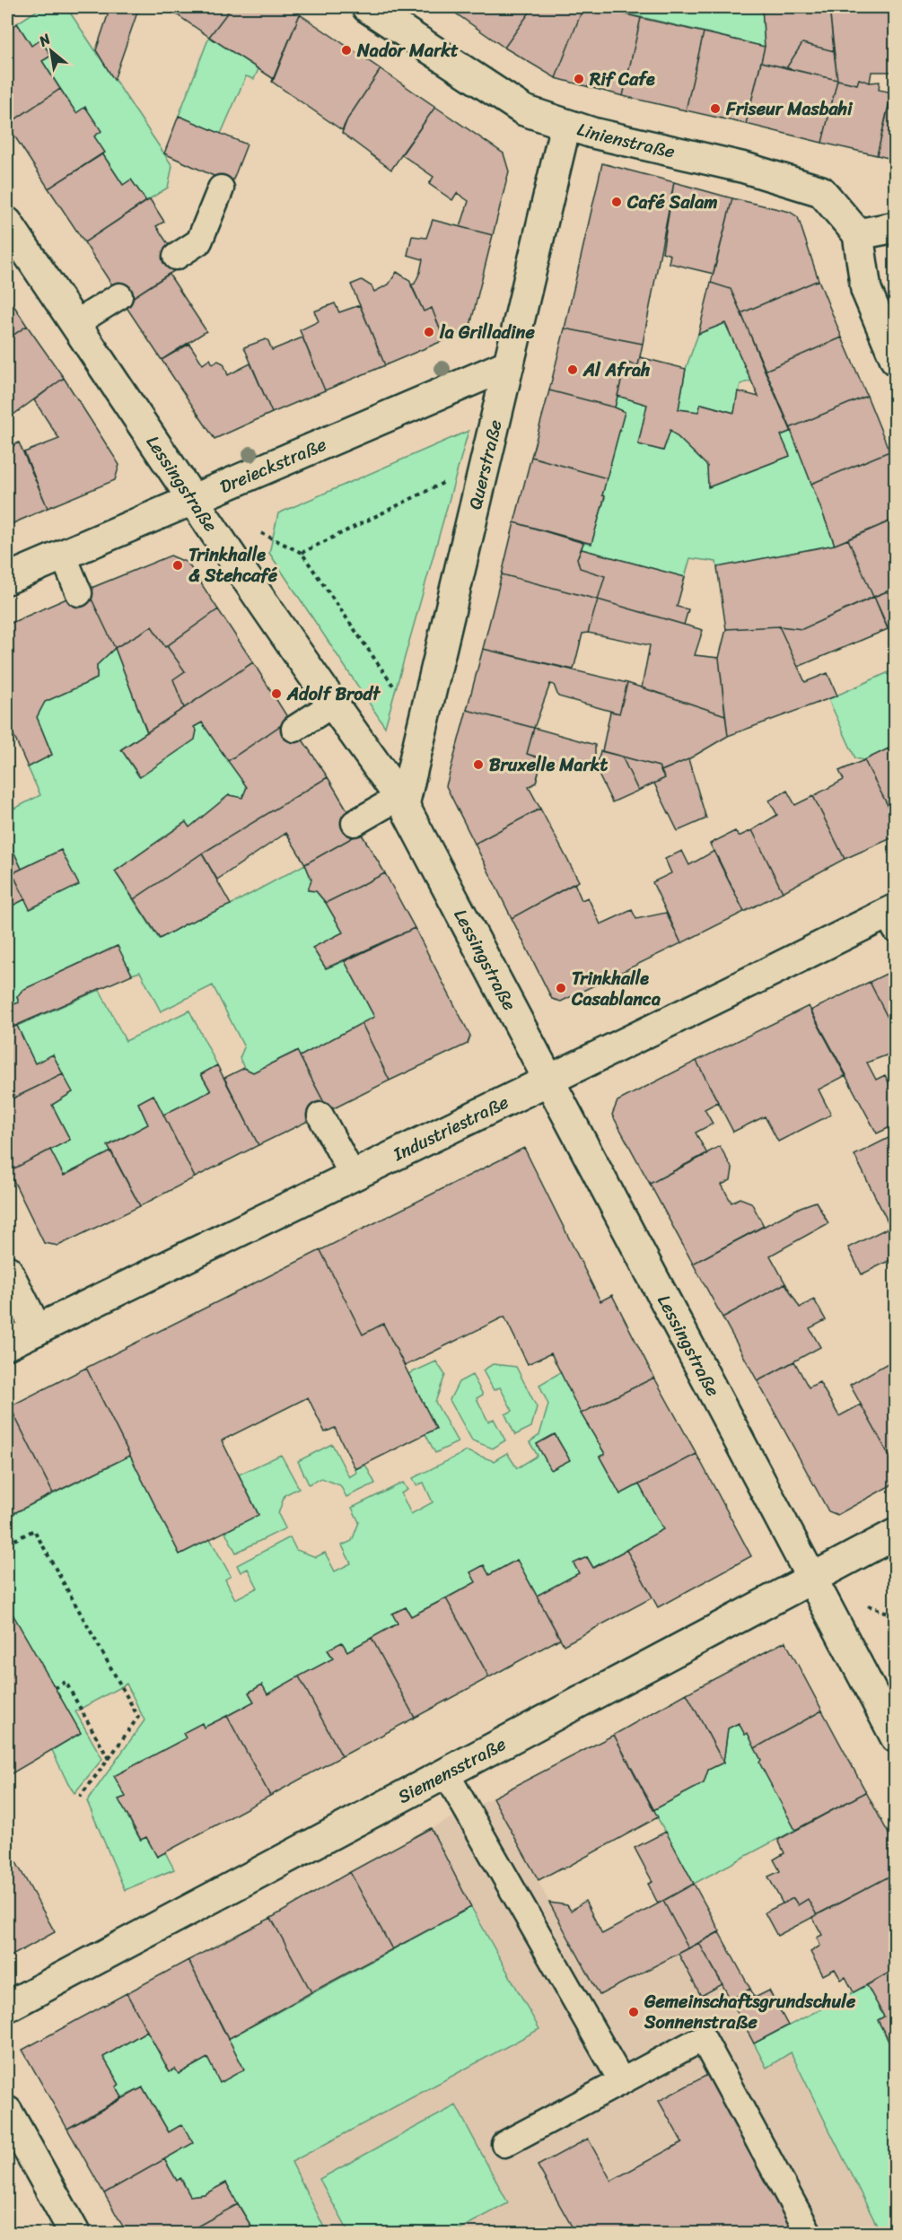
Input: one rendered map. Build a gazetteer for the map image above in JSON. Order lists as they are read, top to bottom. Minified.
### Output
{"streets":{"street":["Linienstraße","Dreieckstraße","Querstraße","Lessingstraße","Industriestraße","Siemensstraße"]},"crossings":[["Linienstraße","Querstraße"],["Dreieckstraße","Querstraße"],["Dreieckstraße","Lessingstraße"],["Querstraße","Lessingstraße"],["Lessingstraße","Industriestraße"],["Lessingstraße","Siemensstraße"]],"places":["Nador Markt","Rif Cafe","Friseur Masbahi","Café Salam","la Grilladine","Al Afrah","Trinkhalle & Stehcafé","Adolf Brodt","Bruxelle Markt","Trinkhalle Casablanca","Gemeinschaftsgrundschule Sonnenstraße"],"north":"top left"}
